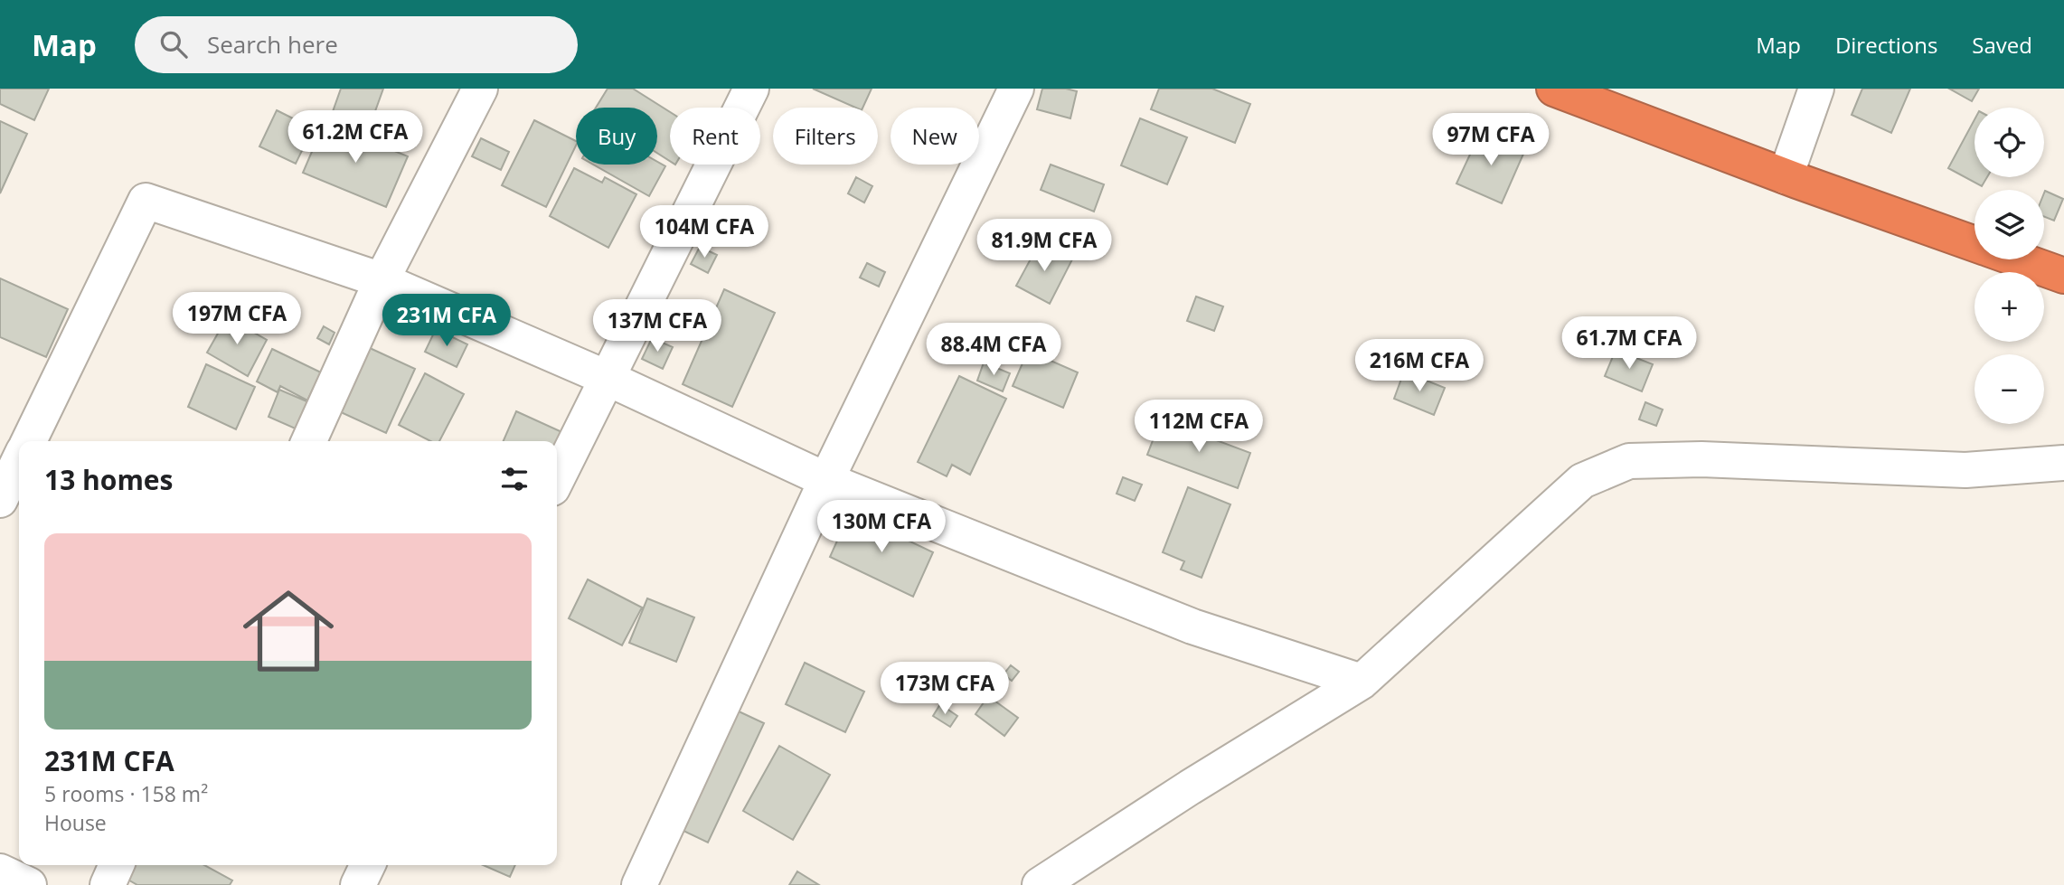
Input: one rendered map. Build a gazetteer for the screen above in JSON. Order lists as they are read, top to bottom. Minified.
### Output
{"page":{"header":"Map","search":"Search here","nav":["Map","Directions","Saved"],"map_buttons":["+","−"],"chip":["Buy","Rent","Filters","New"],"price":["61.2M CFA","97M CFA","104M CFA","81.9M CFA","197M CFA","231M CFA","137M CFA","61.7M CFA","88.4M CFA","216M CFA","112M CFA","130M CFA","173M CFA"],"heading":"13 homes","list":[{"name":"231M CFA","note":"5 rooms · 158 m² · House"}]}}
